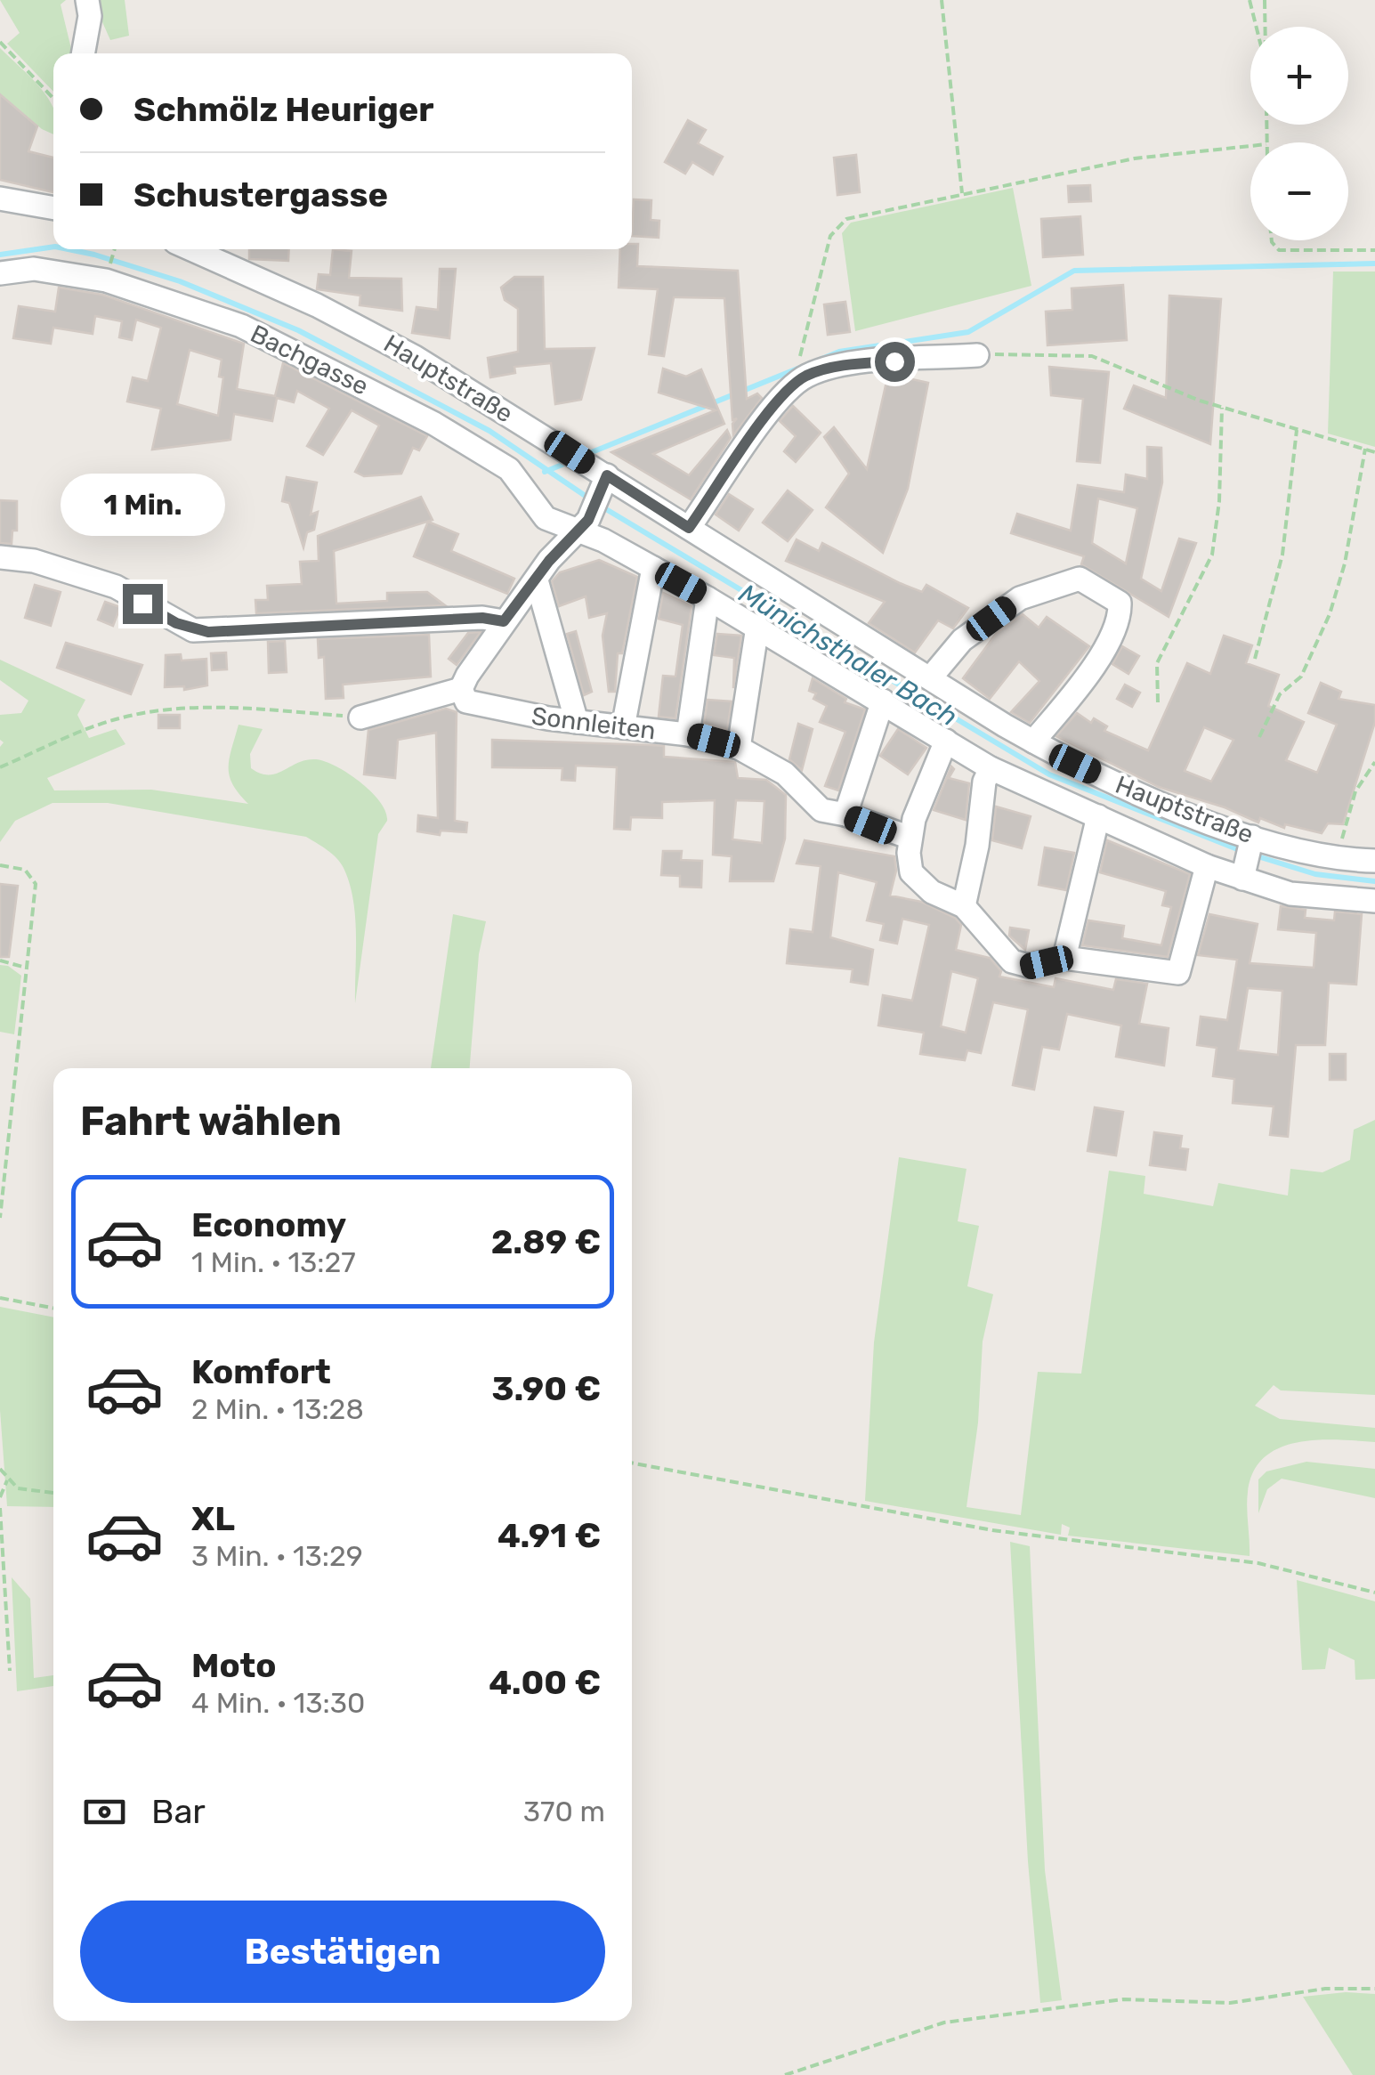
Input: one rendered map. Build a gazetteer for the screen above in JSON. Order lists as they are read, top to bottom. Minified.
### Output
{"streets":{"street":["Bachgasse","Hauptstraße","Sonnleiten"]},"crossings":[["Bachgasse","Hauptstraße"]],"water":["Münichsthaler Bach"],"page":{"map_buttons":["+","−"],"banner":["Schmölz Heuriger","Schustergasse"],"bubble":"1 Min.","heading":"Fahrt wählen","list":[{"name":"Economy","note":"1 Min. · 13:27","value":"2.89 €"},{"name":"Komfort","note":"2 Min. · 13:28","value":"3.90 €"},{"name":"XL","note":"3 Min. · 13:29","value":"4.91 €"},{"name":"Moto","note":"4 Min. · 13:30","value":"4.00 €"}],"pay":["Bar","370 m"],"buttons":"Bestätigen"}}
